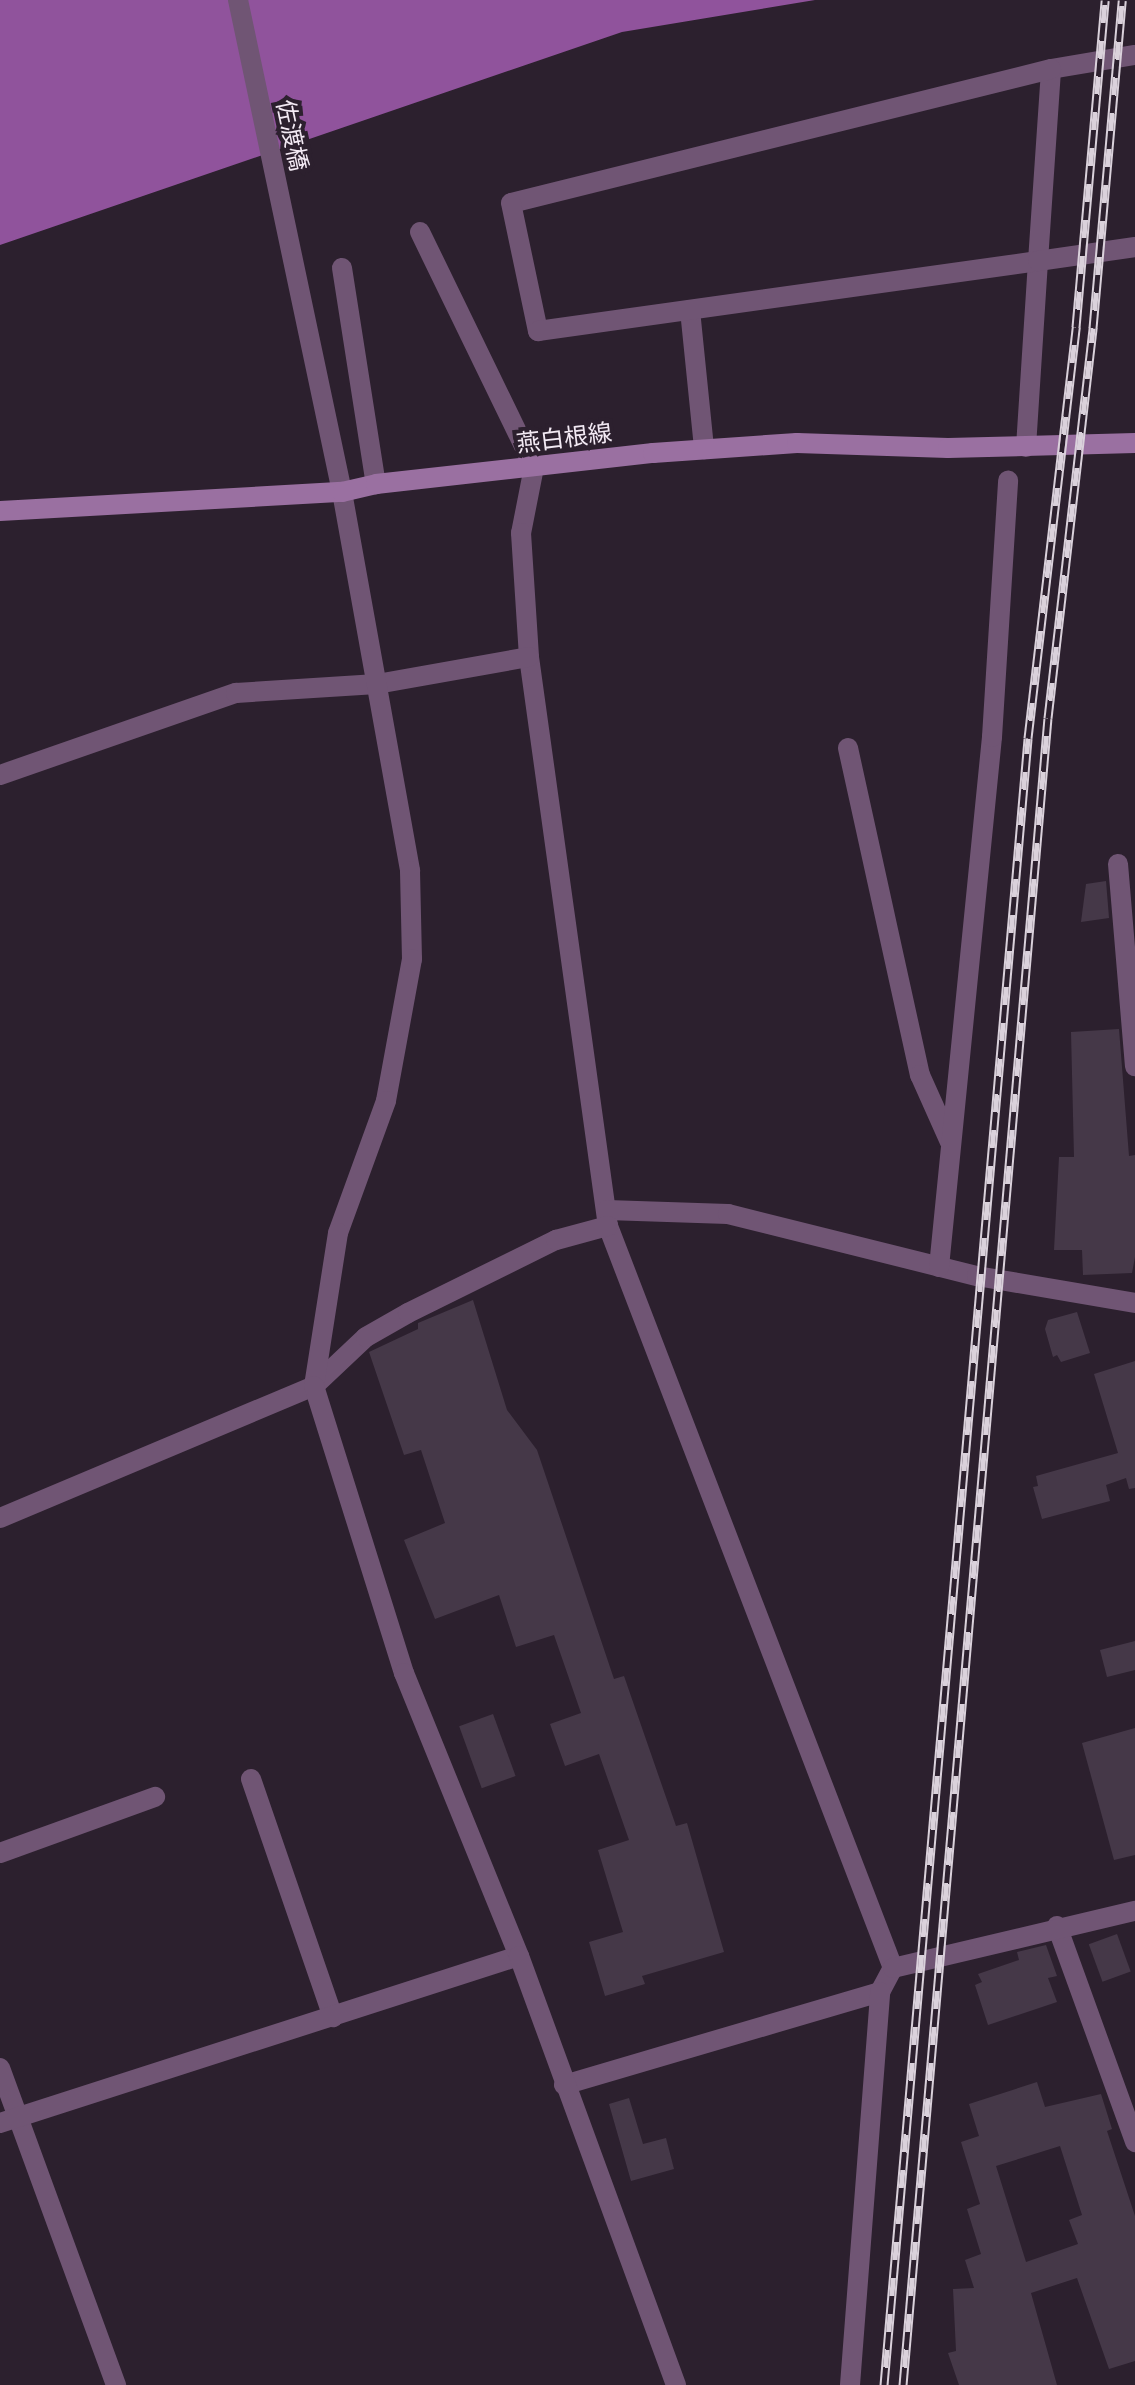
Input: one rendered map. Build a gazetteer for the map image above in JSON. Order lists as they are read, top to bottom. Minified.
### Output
{"streets":{"main road":["燕白根線"],"street":["佐渡橋"]},"crossings":[["佐渡橋","燕白根線"]]}
